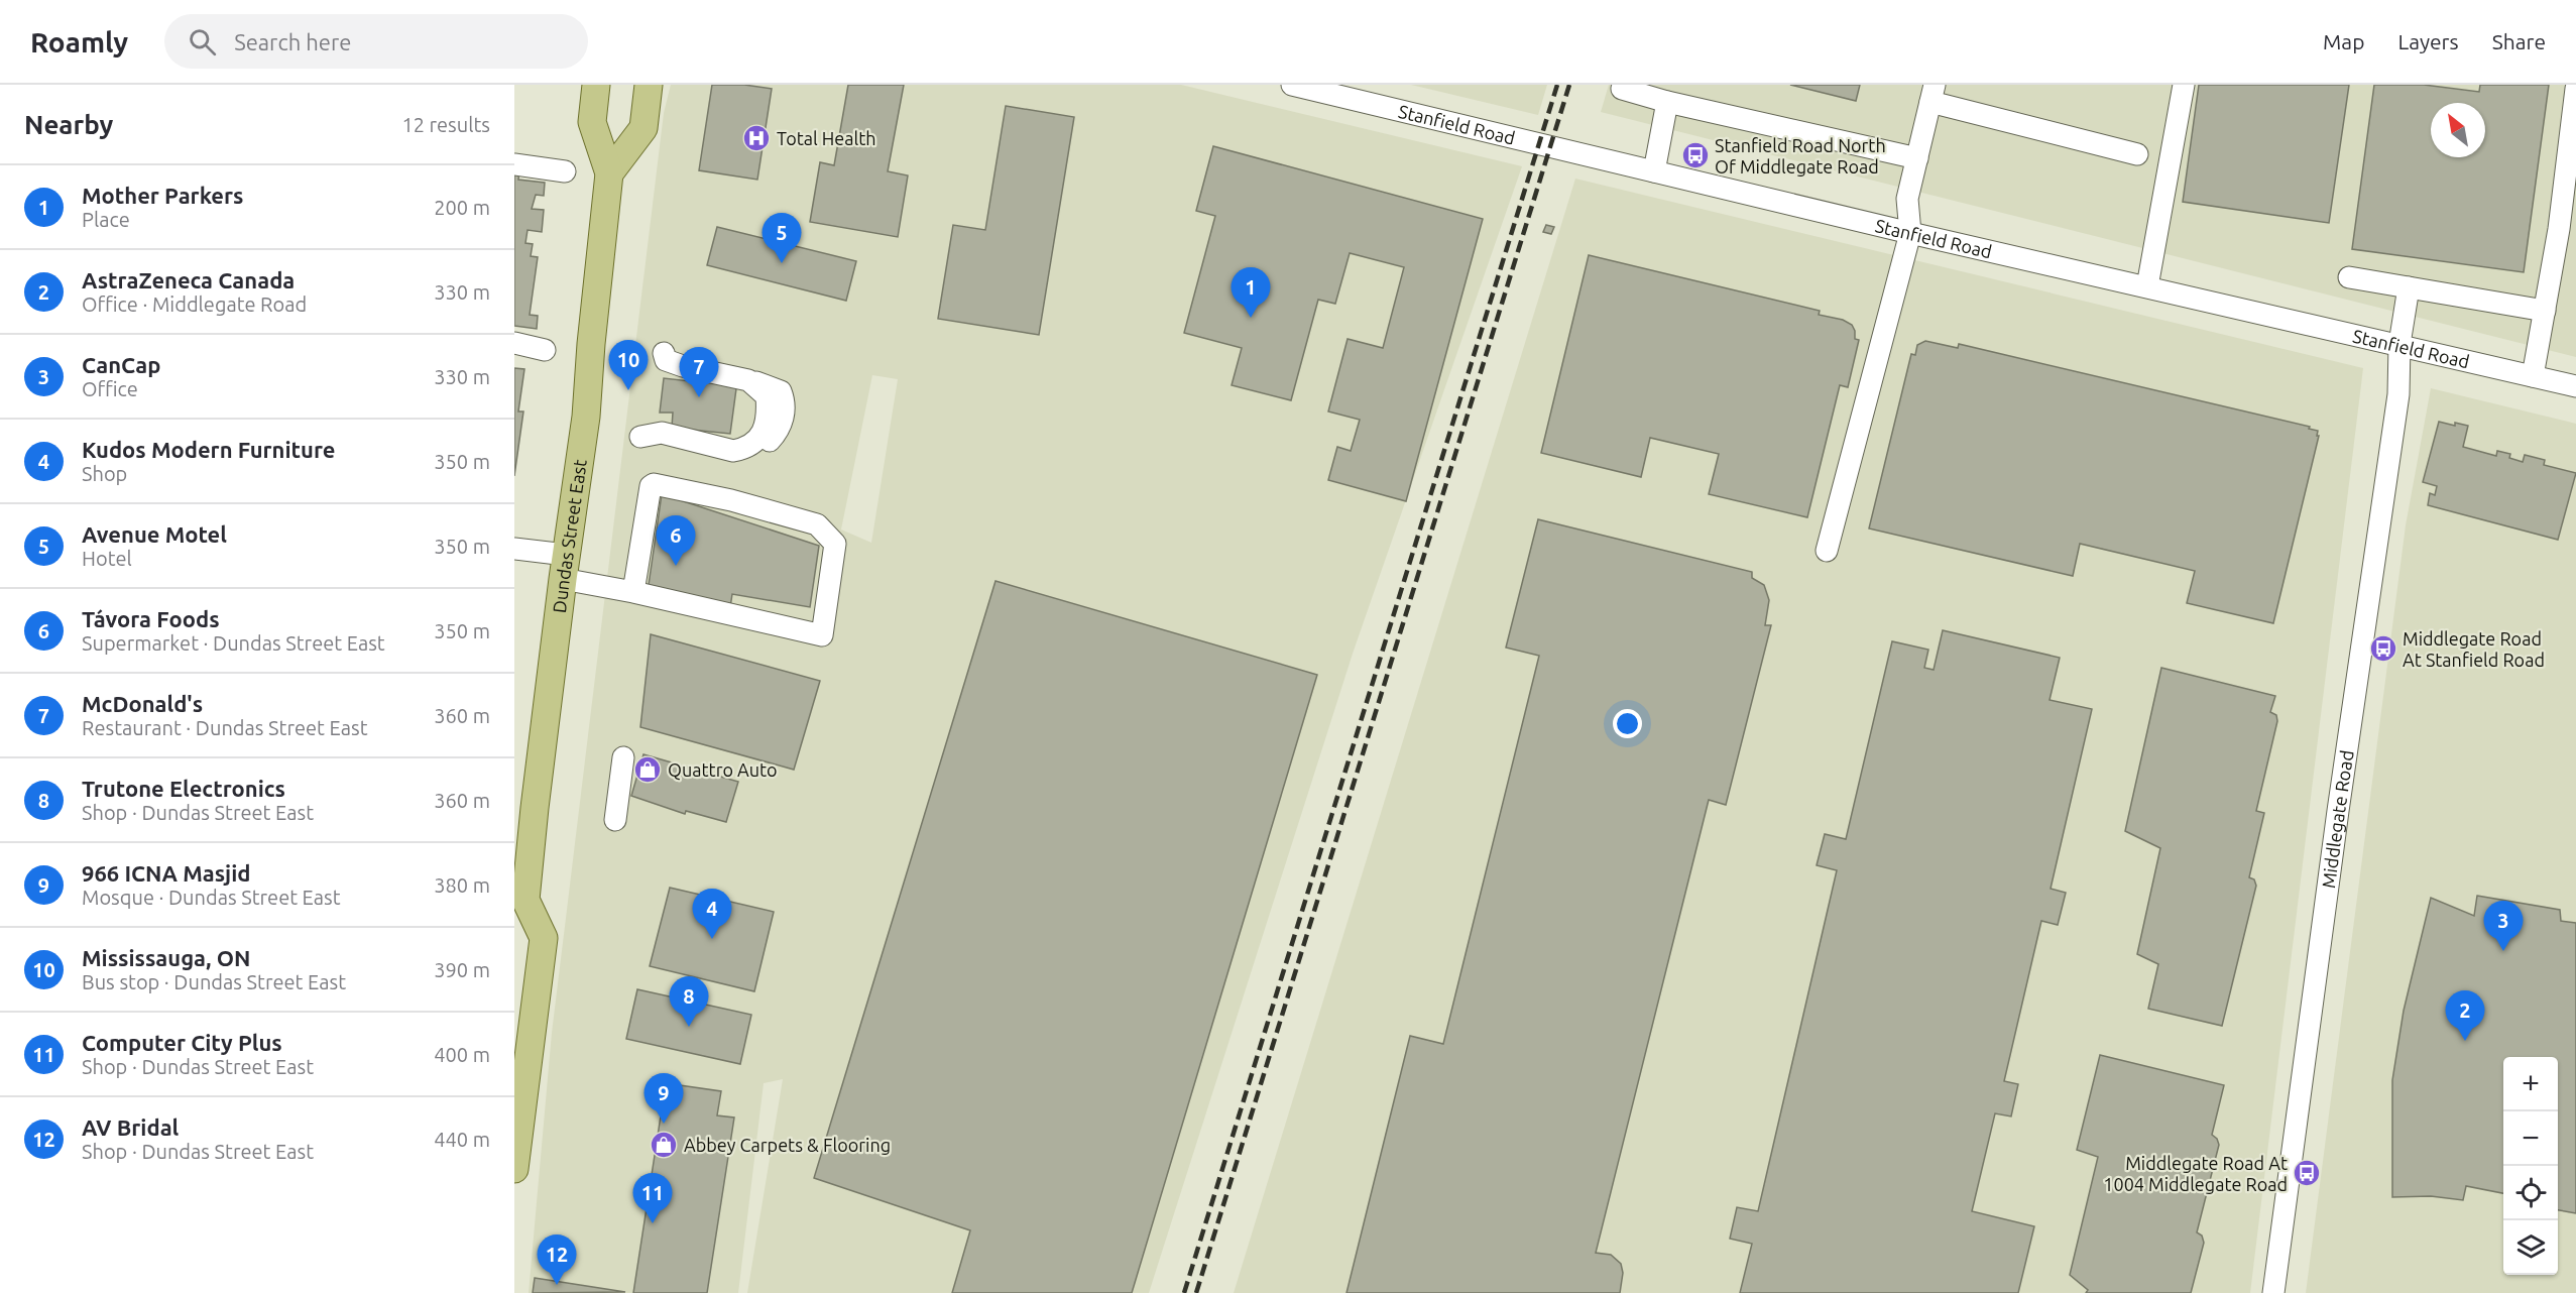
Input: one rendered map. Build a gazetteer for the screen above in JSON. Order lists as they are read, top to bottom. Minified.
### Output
{"streets":{"main road":["Dundas Street East"],"street":["Stanfield Road","Middlegate Road"]},"crossings":[["Stanfield Road","Middlegate Road"]],"places":{"hospital":["Total Health"],"bus stop":["Stanfield Road North Of Middlegate Road","Middlegate Road At Stanfield Road","Middlegate Road At 1004 Middlegate Road"],"shop":["Quattro Auto","Abbey Carpets & Flooring"]},"north":"top left","page":{"header":"Roamly","search":"Search here","nav":["Map","Layers","Share"],"heading":["Nearby","12 results"],"list":[{"mark":"1","name":"Mother Parkers","note":"Place","value":"200 m"},{"mark":"2","name":"AstraZeneca Canada","note":"Office · Middlegate Road","value":"330 m"},{"mark":"3","name":"CanCap","note":"Office","value":"330 m"},{"mark":"4","name":"Kudos Modern Furniture","note":"Shop","value":"350 m"},{"mark":"5","name":"Avenue Motel","note":"Hotel","value":"350 m"},{"mark":"6","name":"Távora Foods","note":"Supermarket · Dundas Street East","value":"350 m"},{"mark":"7","name":"McDonald's","note":"Restaurant · Dundas Street East","value":"360 m"},{"mark":"8","name":"Trutone Electronics","note":"Shop · Dundas Street East","value":"360 m"},{"mark":"9","name":"966 ICNA Masjid","note":"Mosque · Dundas Street East","value":"380 m"},{"mark":"10","name":"Mississauga, ON","note":"Bus stop · Dundas Street East","value":"390 m"},{"mark":"11","name":"Computer City Plus","note":"Shop · Dundas Street East","value":"400 m"},{"mark":"12","name":"AV Bridal","note":"Shop · Dundas Street East","value":"440 m"}],"pins":["5","1","10","7","6","4","3","8","2","9","11","12"],"map_buttons":["+","−"]}}
